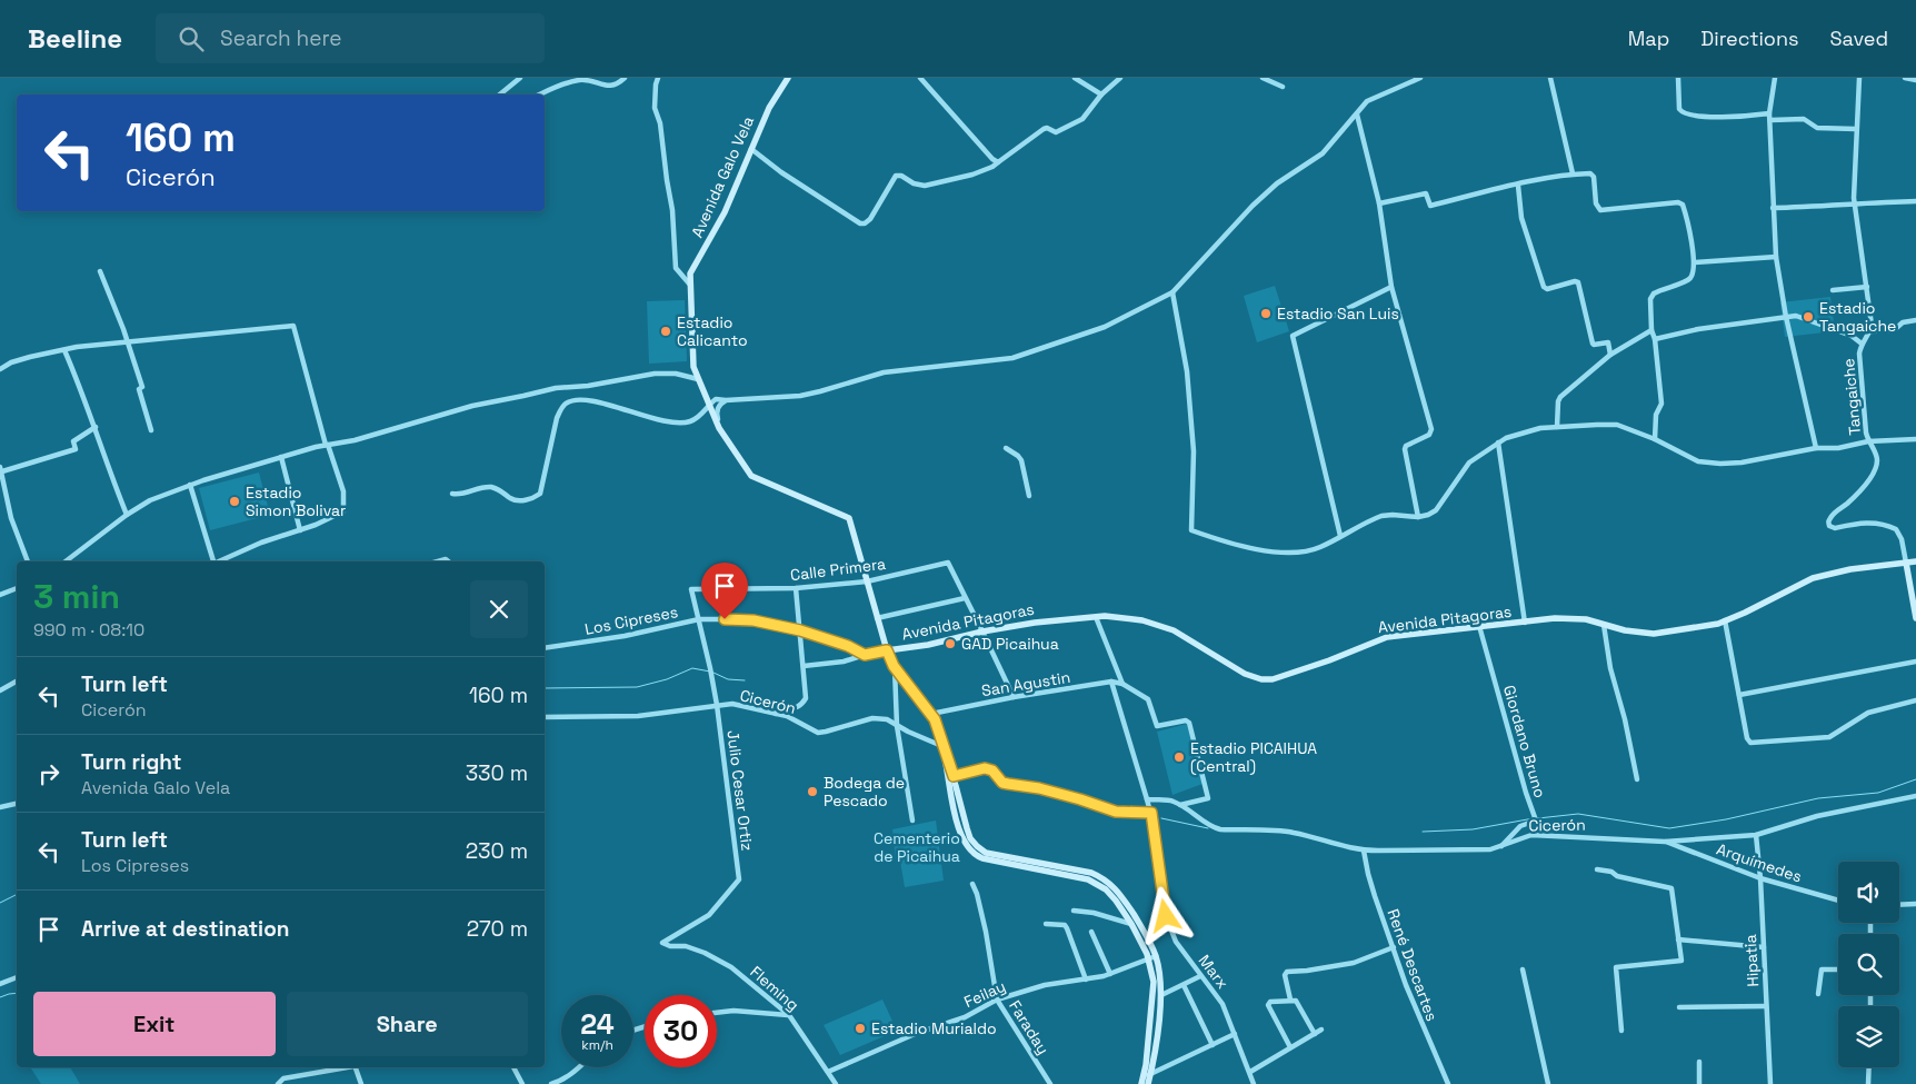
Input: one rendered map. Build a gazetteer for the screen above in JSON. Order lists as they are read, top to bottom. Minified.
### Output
{"streets":{"main road":["Avenida Galo Vela","Avenida Pitagoras"],"street":["Tangaiche","Calle Primera","Los Cipreses","San Agustin","Cicerón","Giordano Bruno","Julio Cesar Ortiz","Arquímedes","Hipatia","René Descartes","Marx","Fleming","Feilay","Faraday"]},"crossings":[["Avenida Galo Vela","Calle Primera"],["Avenida Galo Vela","Avenida Pitagoras"],["Avenida Galo Vela","San Agustin"],["Avenida Galo Vela","Cicerón"],["Avenida Galo Vela","Feilay"],["Tangaiche","Avenida Pitagoras"],["Calle Primera","Los Cipreses"],["Calle Primera","Julio Cesar Ortiz"],["Avenida Pitagoras","Giordano Bruno"],["Los Cipreses","Julio Cesar Ortiz"],["San Agustin","Marx"],["Cicerón","Giordano Bruno"],["Cicerón","Julio Cesar Ortiz"],["Cicerón","Arquímedes"],["Cicerón","Hipatia"],["Cicerón","René Descartes"],["Cicerón","Marx"],["Julio Cesar Ortiz","Fleming"],["Arquímedes","Hipatia"],["Fleming","Feilay"],["Feilay","Faraday"]],"parks":["Cementerio de Picaihua"],"places":["Estadio San Luis","Estadio Tangaiche","Estadio Calicanto","Estadio Simon Bolivar","GAD Picaihua","Estadio PICAIHUA (Central)","Bodega de Pescado","Estadio Murialdo"],"page":{"header":"Beeline","search":"Search here","nav":["Map","Directions","Saved"],"turn":["160 m","Cicerón"],"heading":["3 min","990 m · 08:10"],"list":[{"name":"Turn left","note":"Cicerón","value":"160 m"},{"name":"Turn right","note":"Avenida Galo Vela","value":"330 m"},{"name":"Turn left","note":"Los Cipreses","value":"230 m"},{"name":"Arrive at destination","value":"270 m"}],"buttons":["Exit","Share"],"speed":"24 km/h","limit":"30"}}
